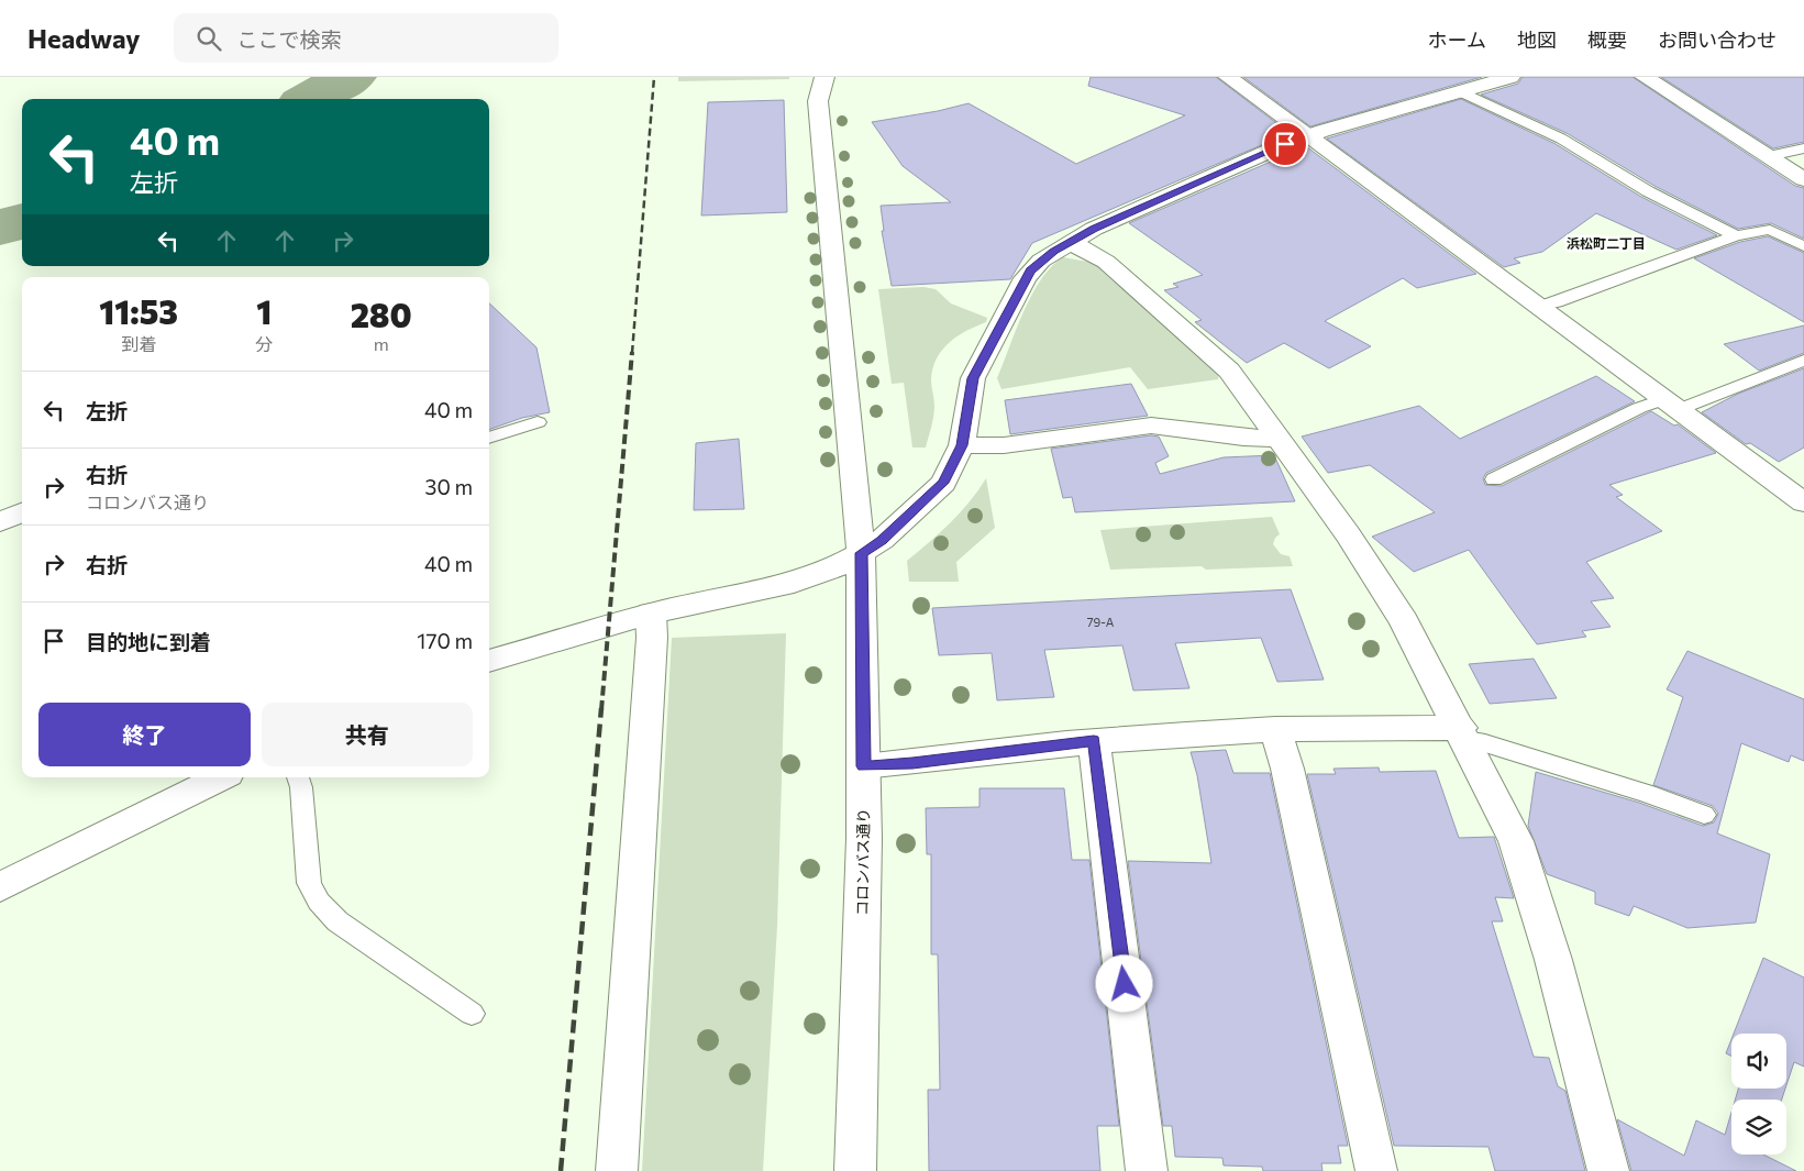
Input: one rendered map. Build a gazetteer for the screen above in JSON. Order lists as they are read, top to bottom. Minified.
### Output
{"streets":{"street":["コロンバス通り"]},"districts":["浜松町二丁目"],"house_numbers":["79-A"],"page":{"header":"Headway","search":"ここで検索","nav":["ホーム","地図","概要","お問い合わせ"],"turn":["40 m","左折"],"eta":["11:53","到着","1","分","280","m"],"list":[{"name":"左折","value":"40 m"},{"name":"右折","note":"コロンバス通り","value":"30 m"},{"name":"右折","value":"40 m"},{"name":"目的地に到着","value":"170 m"}],"buttons":["終了","共有"]}}
